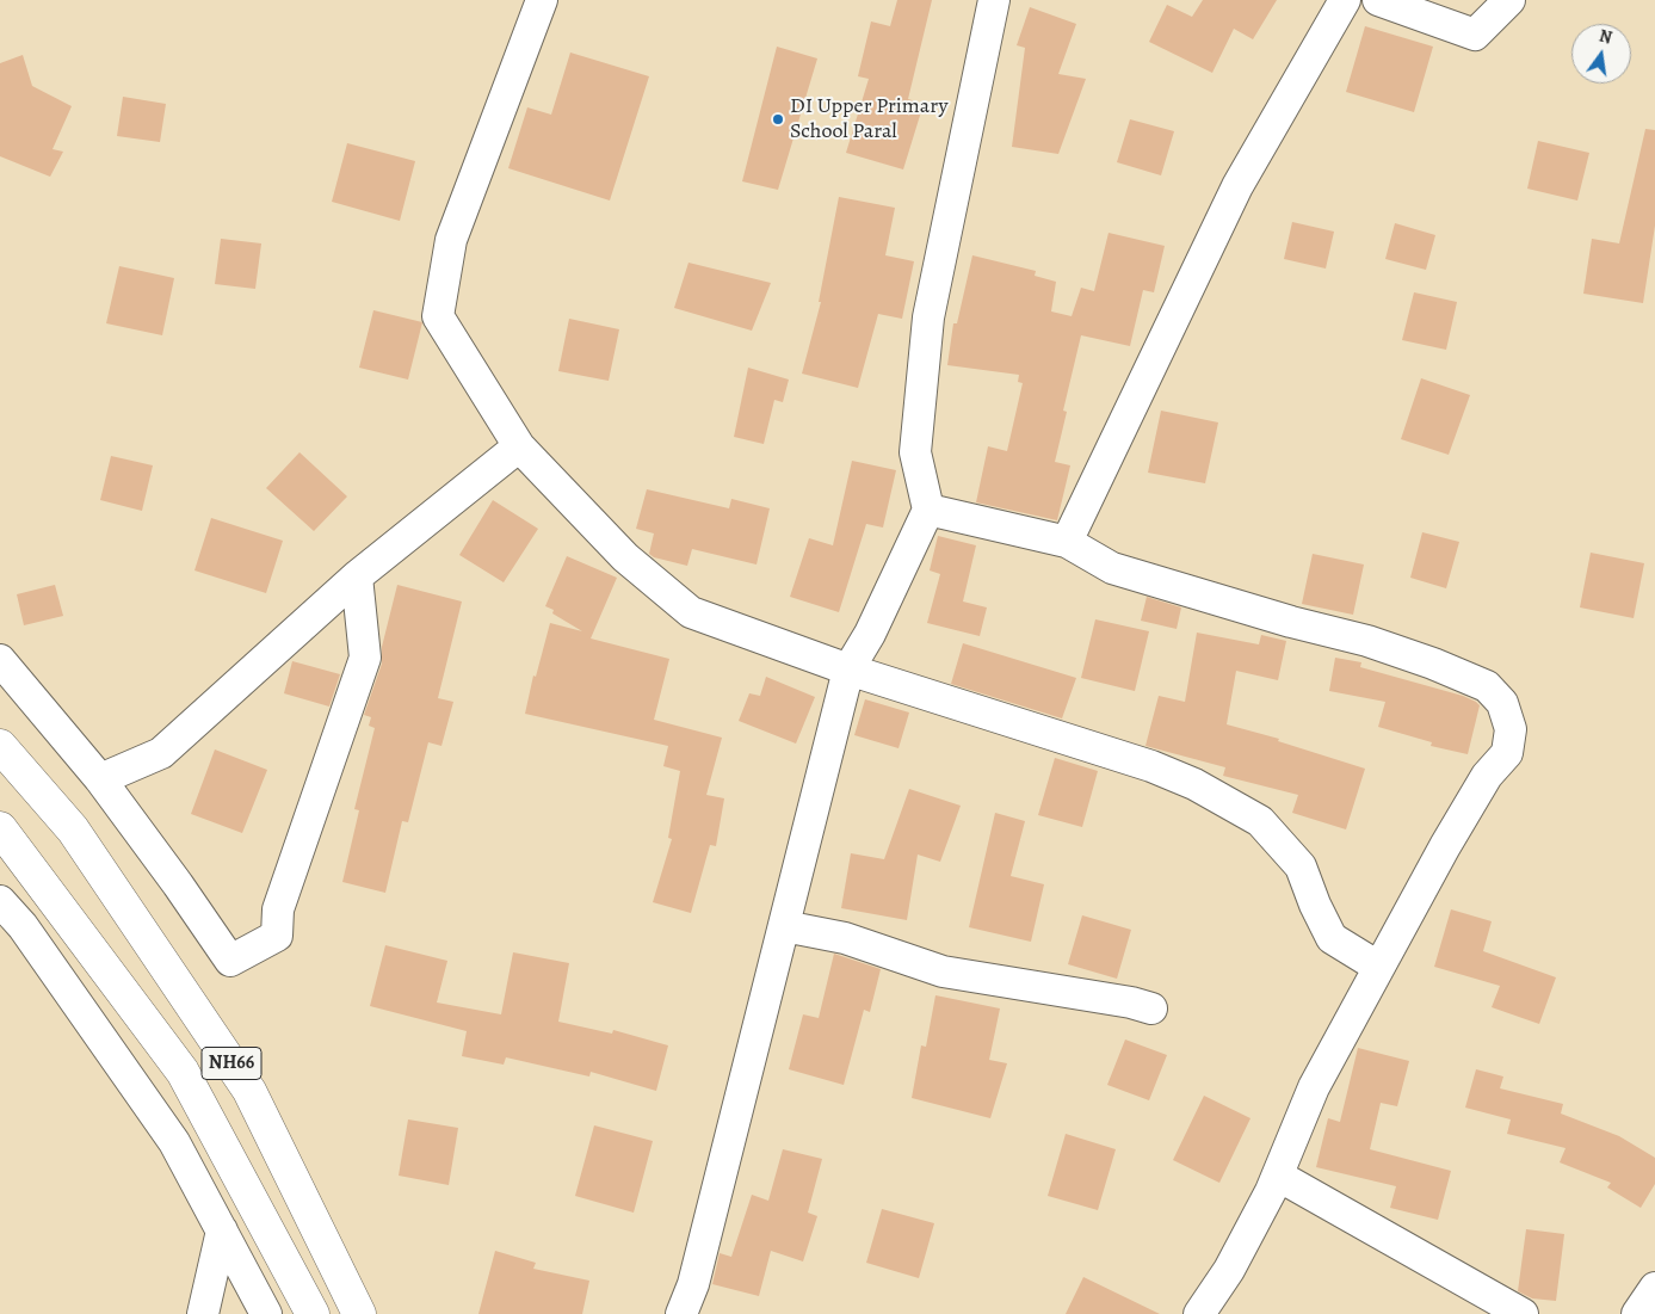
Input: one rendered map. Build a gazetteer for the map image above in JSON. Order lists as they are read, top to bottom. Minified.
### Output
{"streets":{"highway":["NH66"]},"places":["DI Upper Primary School Paral"],"north":"top"}
